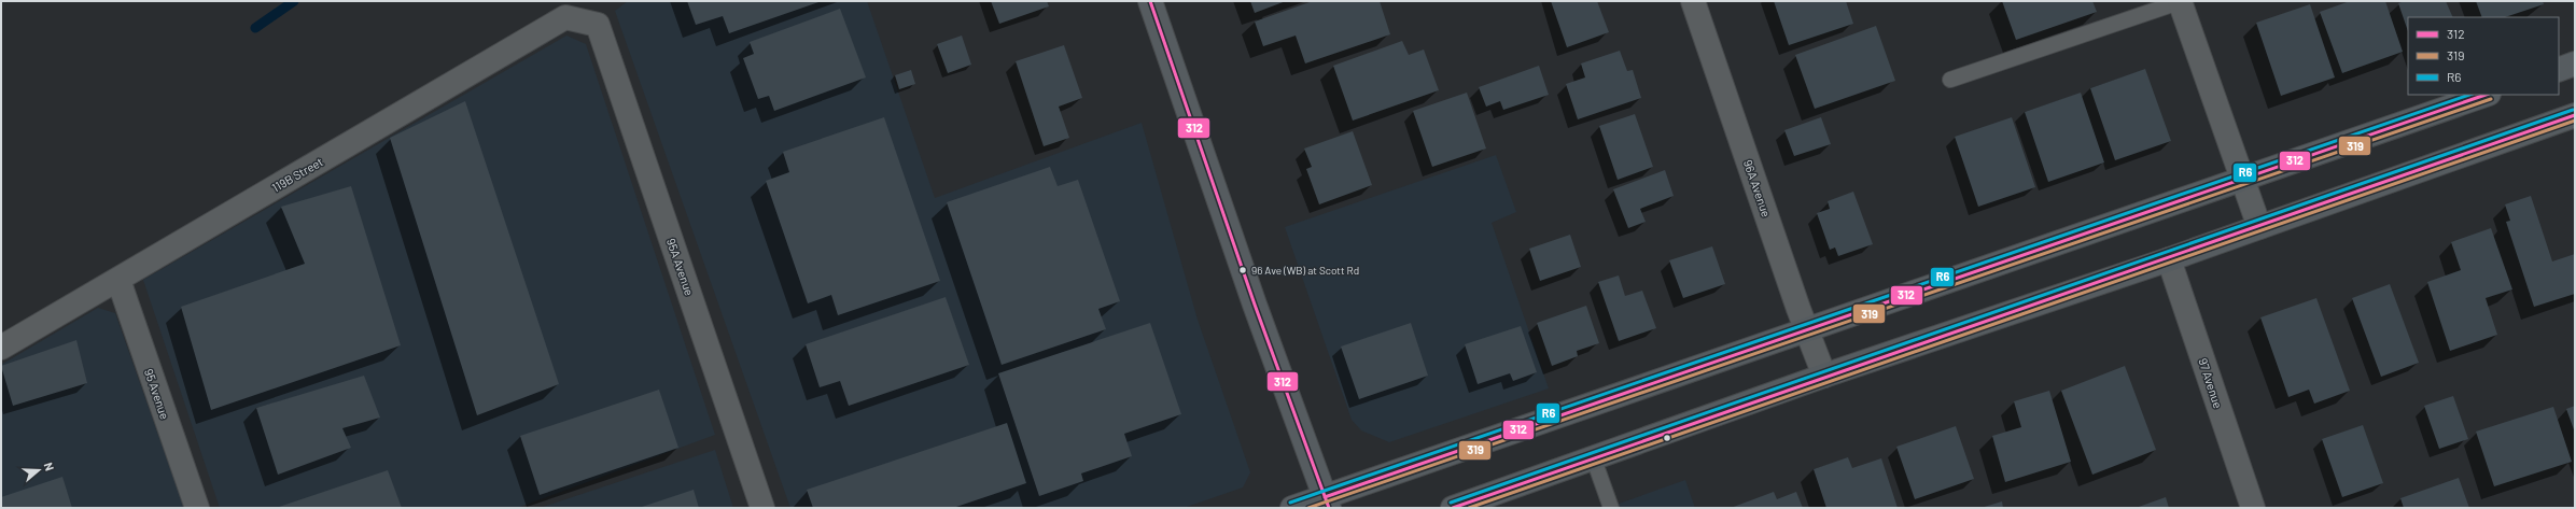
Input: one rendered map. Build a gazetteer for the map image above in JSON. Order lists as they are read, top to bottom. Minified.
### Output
{"streets":{"street":["119B Street","96A Avenue","95A Avenue","97 Avenue","95 Avenue"]},"crossings":[["119B Street","95A Avenue"],["119B Street","95 Avenue"]],"places":["96 Ave (WB) at Scott Rd"],"lines":["transit line 312","transit line R6","transit line 319"],"legend":["312","319","R6"],"north":"right"}
